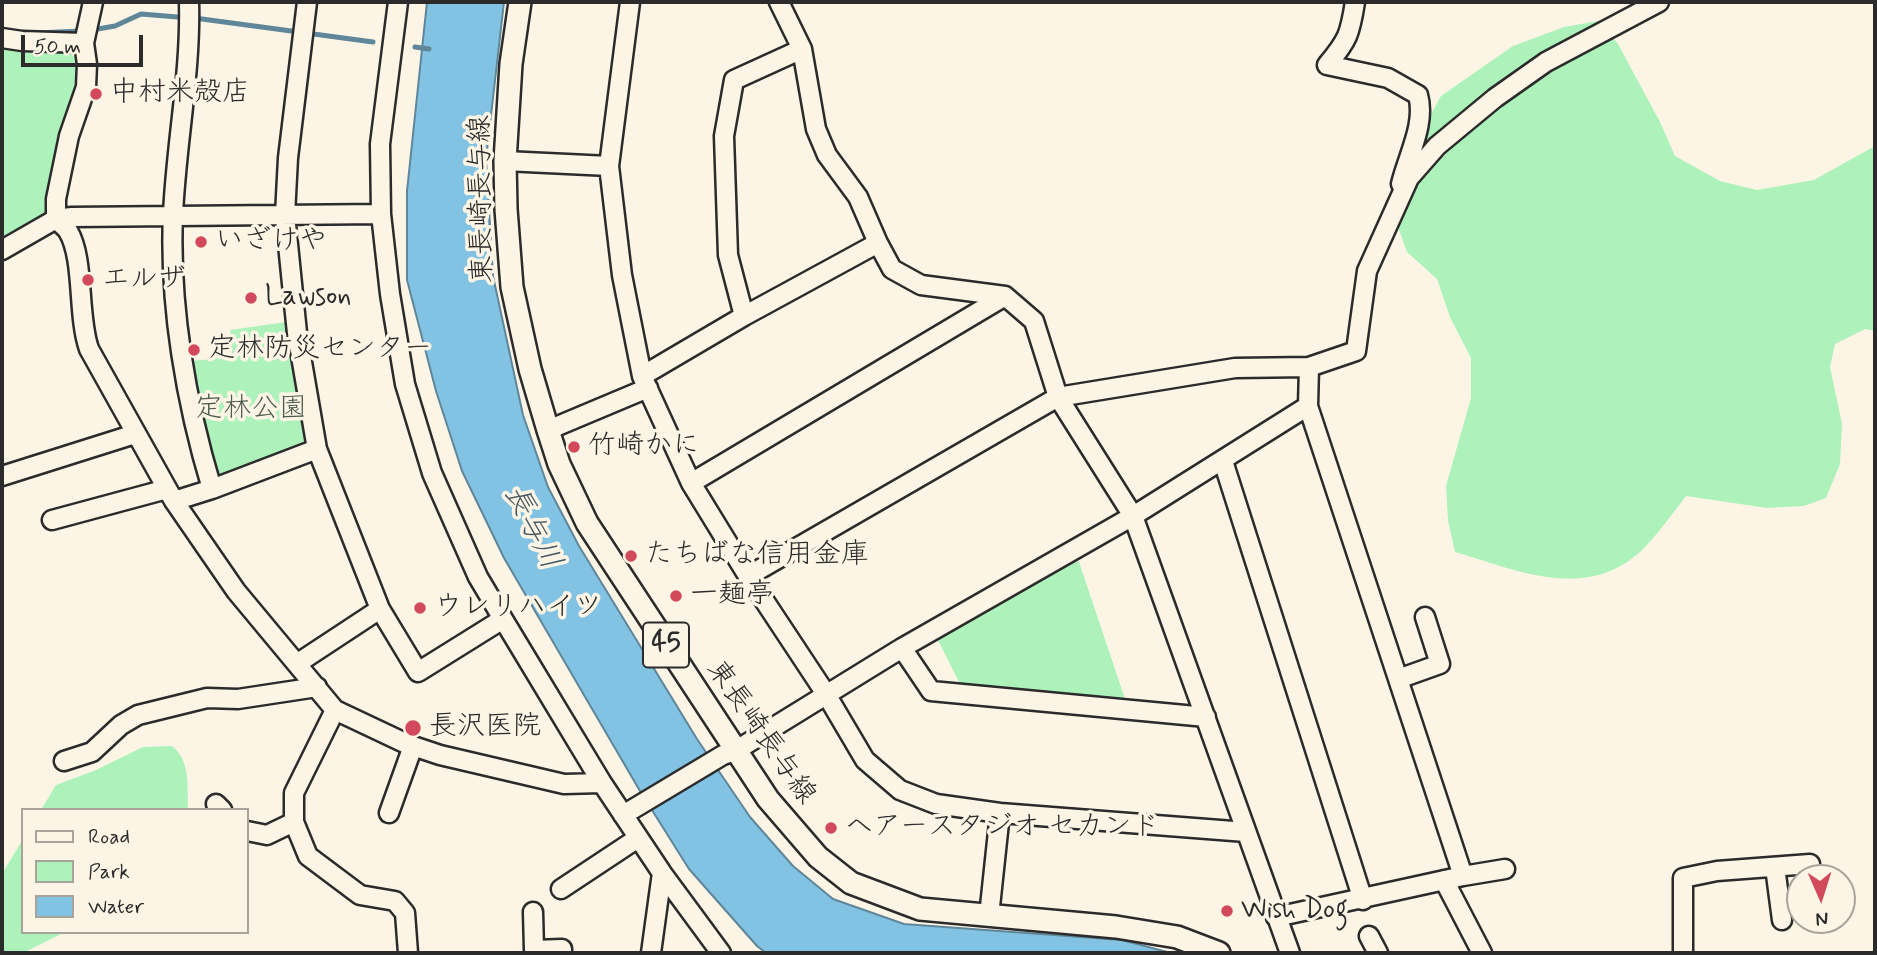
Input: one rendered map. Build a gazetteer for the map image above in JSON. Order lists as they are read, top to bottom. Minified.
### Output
{"streets":{"main road":["東長崎長与線","45"]},"water":["長与川"],"parks":["定林公園"],"places":["中村米殻店","いざけや","エルザ","Lawson","定林防災センター","竹崎かに","たちばな信用金庫","一麺亭","ウレリハイツ","長沢医院","ヘアースタジオ セカンド","Wish Dog"],"legend":["Road","Park","Water"],"scale_bar":"50 m","north":"bottom"}
